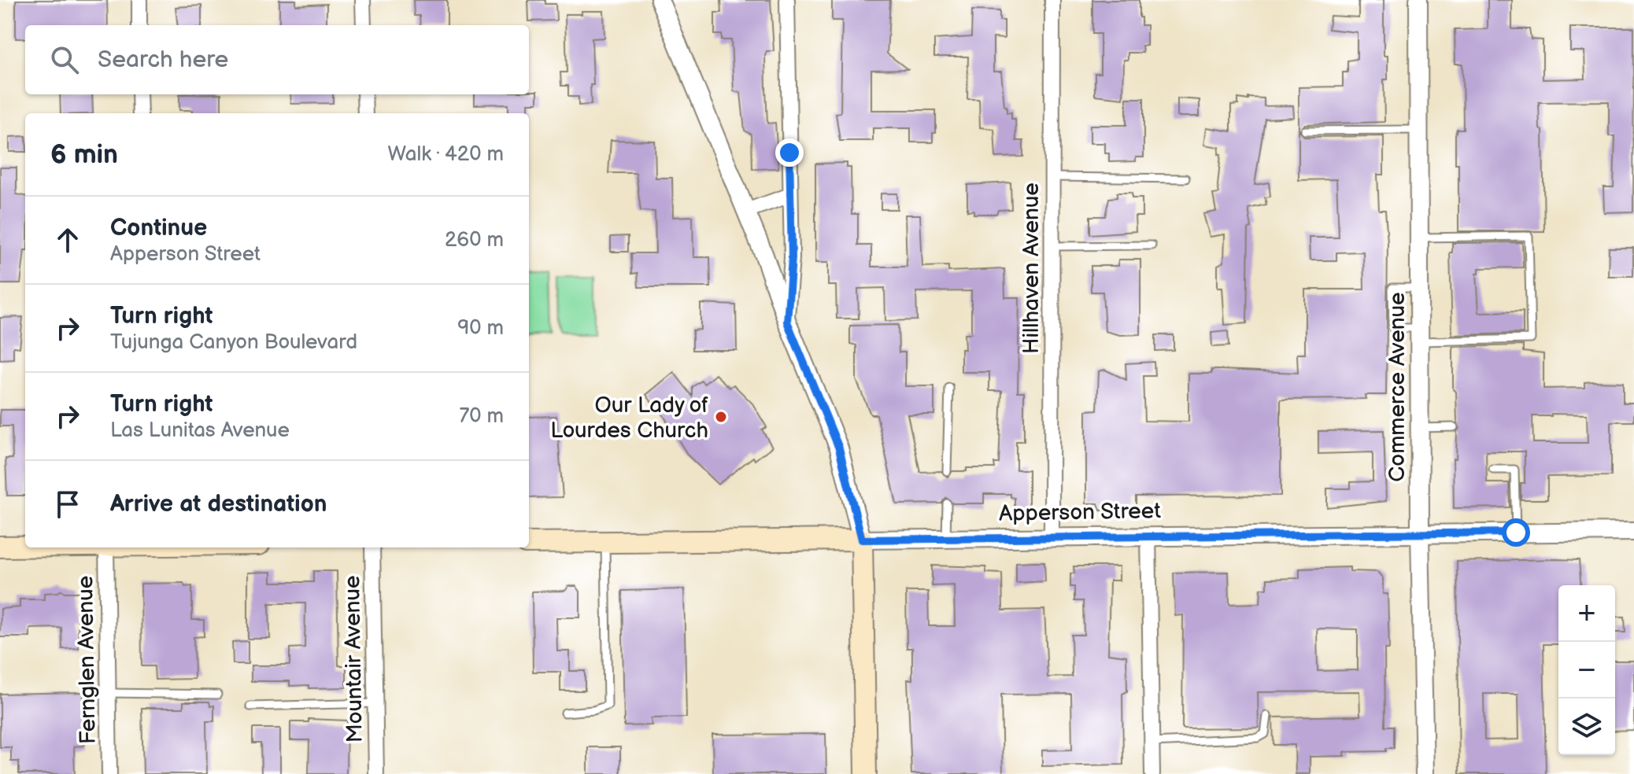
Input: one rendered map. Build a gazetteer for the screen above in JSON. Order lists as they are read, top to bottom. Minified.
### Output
{"streets":{"main road":["Apperson Street"],"street":["Hillhaven Avenue","Commerce Avenue","Mountair Avenue","Fernglen Avenue"]},"crossings":[["Hillhaven Avenue","Apperson Street"],["Commerce Avenue","Apperson Street"]],"places":["Our Lady of Lourdes Church"],"page":{"search":"Search here","heading":["6 min","Walk · 420 m"],"list":[["Continue","Apperson Street","260 m"],["Turn right","Tujunga Canyon Boulevard","90 m"],["Turn right","Las Lunitas Avenue","70 m"],"Arrive at destination"],"map_buttons":["+","−"]}}
